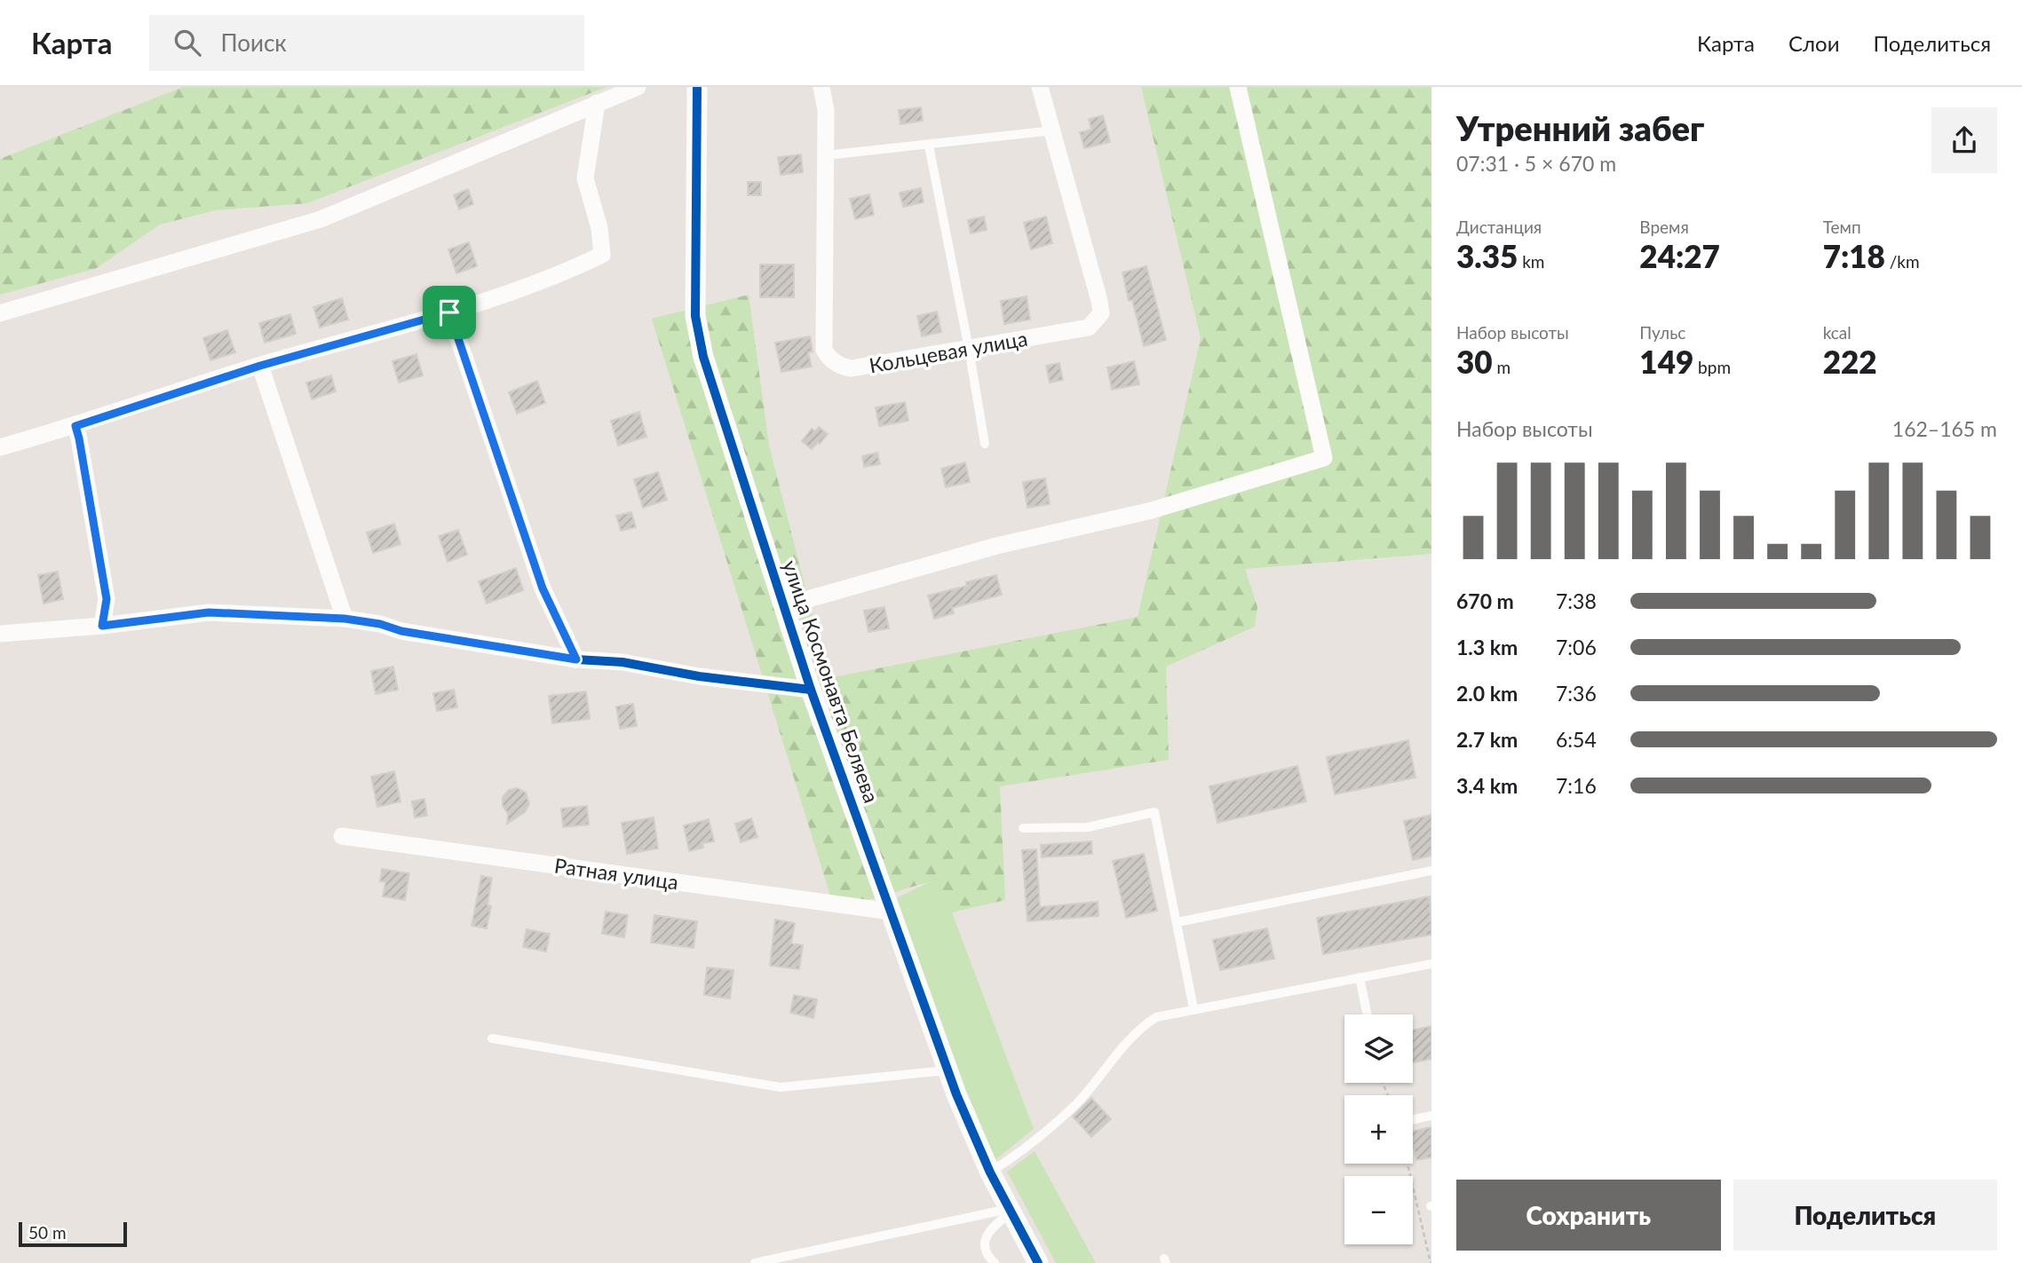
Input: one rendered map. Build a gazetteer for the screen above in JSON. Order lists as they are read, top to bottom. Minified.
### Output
{"streets":{"street":["Кольцевая улица","улица Космонавта Беляева","Ратная улица"]},"crossings":[["улица Космонавта Беляева","Ратная улица"]],"scale_bar":"50 m","page":{"header":"Карта","search":"Поиск","nav":["Карта","Слои","Поделиться"],"heading":["Утренний забег","07:31 · 5 × 670 m"],"stats":[["Дистанция","3.35 km"],["Время","24:27"],["Темп","7:18 /km"],["Набор высоты","30 m"],["Пульс","149 bpm"],["kcal","222"]],"chart":["Набор высоты","162–165 m"],"list":[{"name":"670 m","note":"7:38"},{"name":"1.3 km","note":"7:06"},{"name":"2.0 km","note":"7:36"},{"name":"2.7 km","note":"6:54"},{"name":"3.4 km","note":"7:16"}],"map_buttons":["+","−"],"buttons":["Сохранить","Поделиться"],"scale":"50 m"}}
